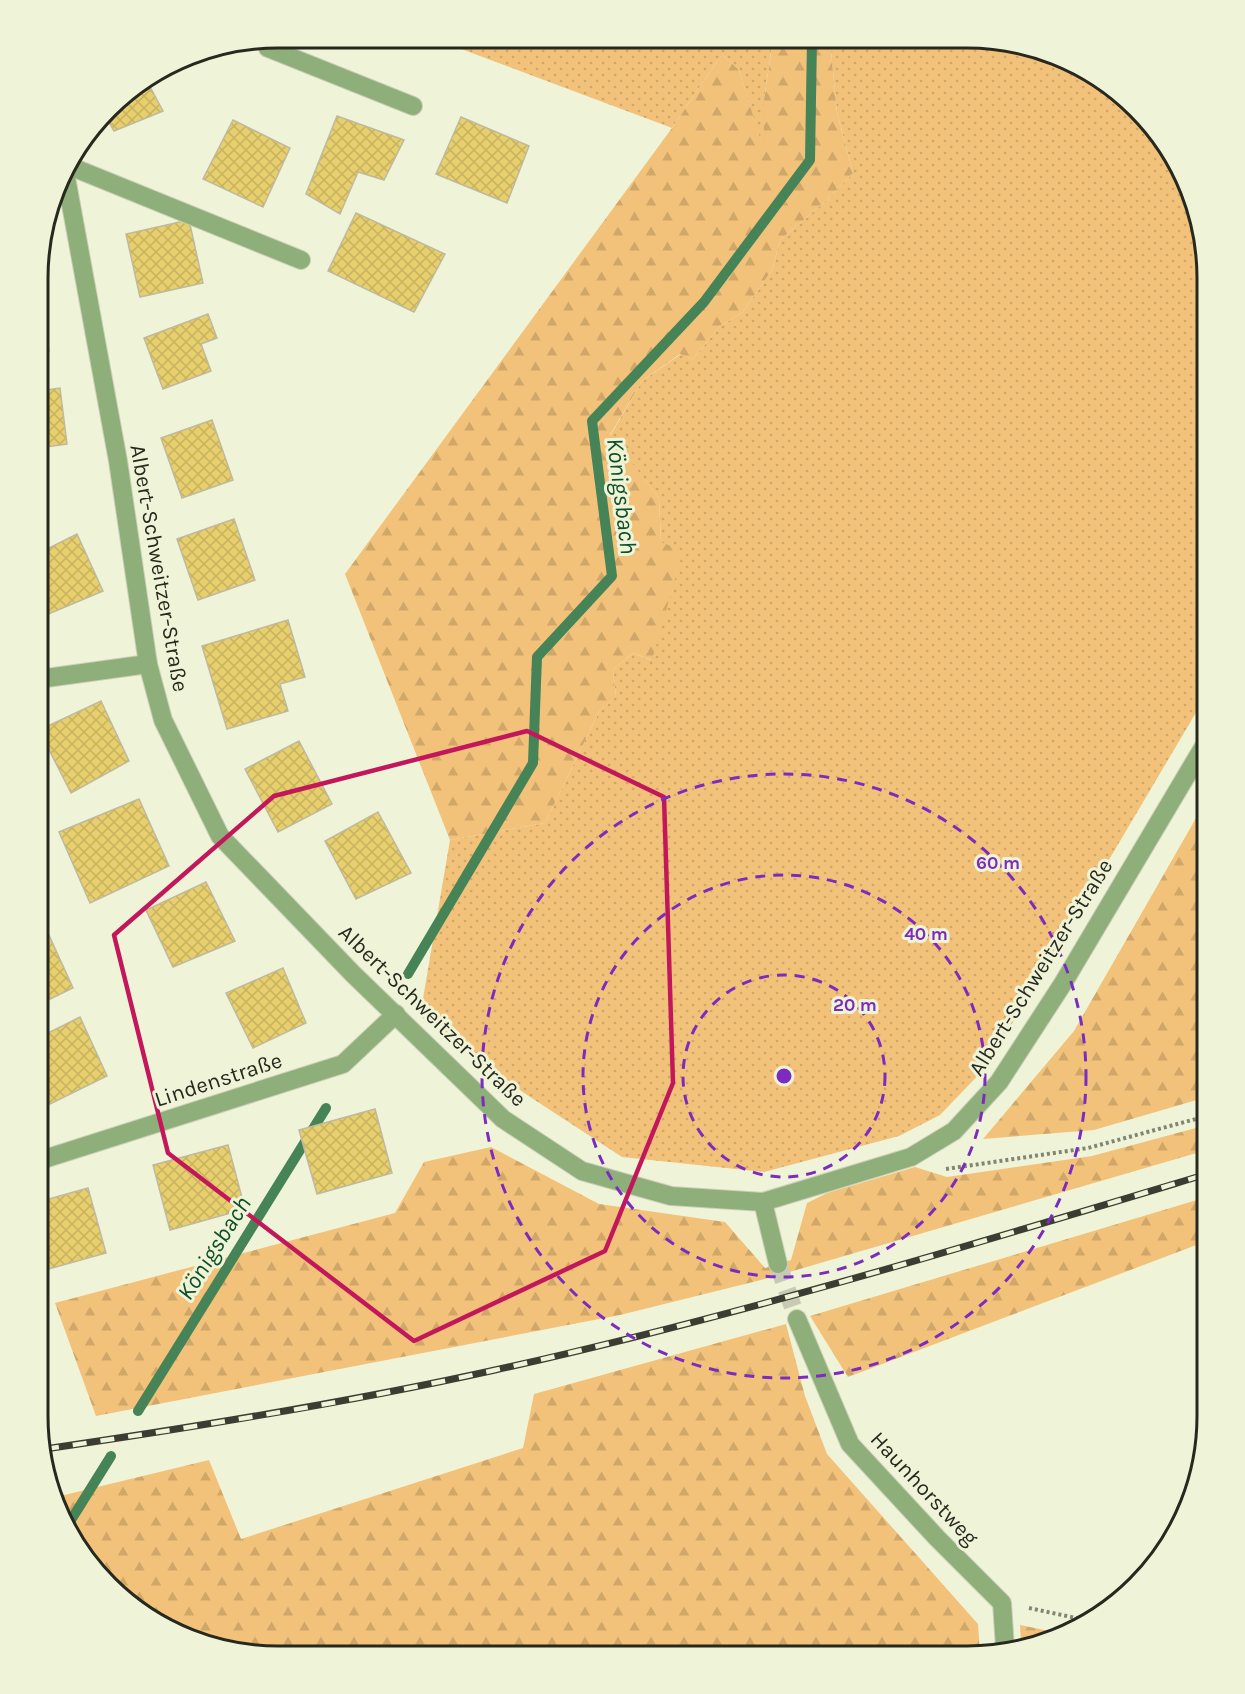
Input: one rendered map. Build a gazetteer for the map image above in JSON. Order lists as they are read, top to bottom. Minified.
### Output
{"streets":{"street":["Albert-Schweitzer-Straße","Lindenstraße","Haunhorstweg"]},"crossings":[["Albert-Schweitzer-Straße","Lindenstraße"]],"water":["Königsbach"],"rings":["60 m","40 m","20 m"]}
